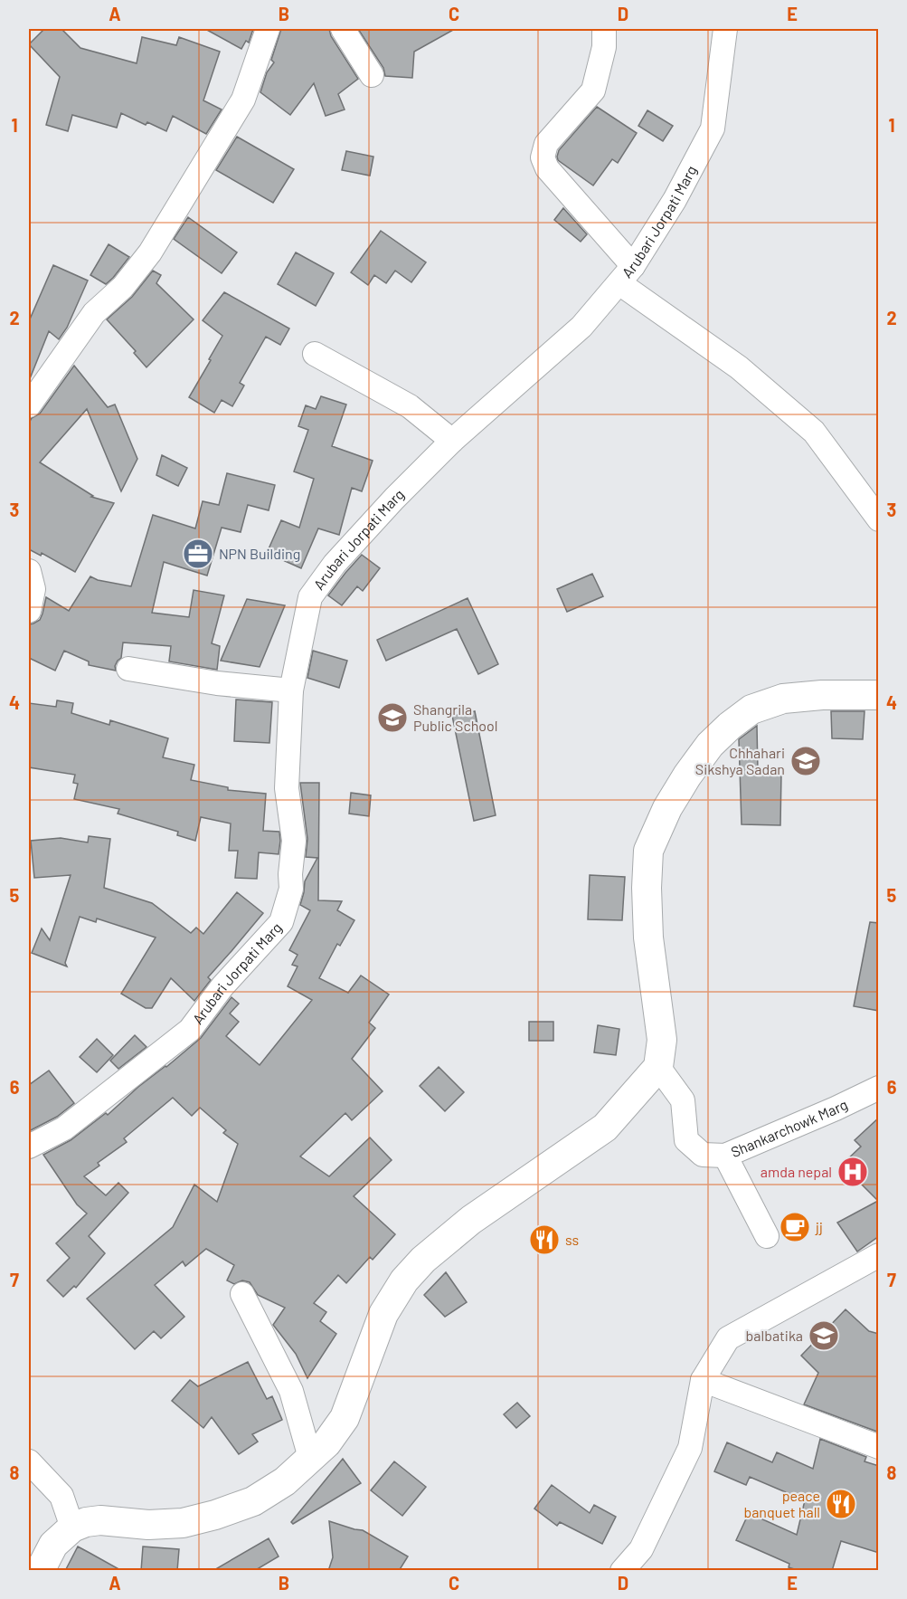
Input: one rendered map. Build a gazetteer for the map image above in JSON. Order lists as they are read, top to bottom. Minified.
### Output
{"streets":{"street":["Arubari Jorpati Marg","Shankarchowk Marg"]},"places":{"office":["NPN Building"],"school or university":["Shangrila Public School","Chhahari Sikshya Sadan","balbatika"],"hospital":["amda nepal"],"cafe":["jj"],"restaurant":["ss","peace banquet hall"]},"grid":{"columns":["A","B","C","D","E"],"rows":["1","2","3","4","5","6","7","8"]}}
